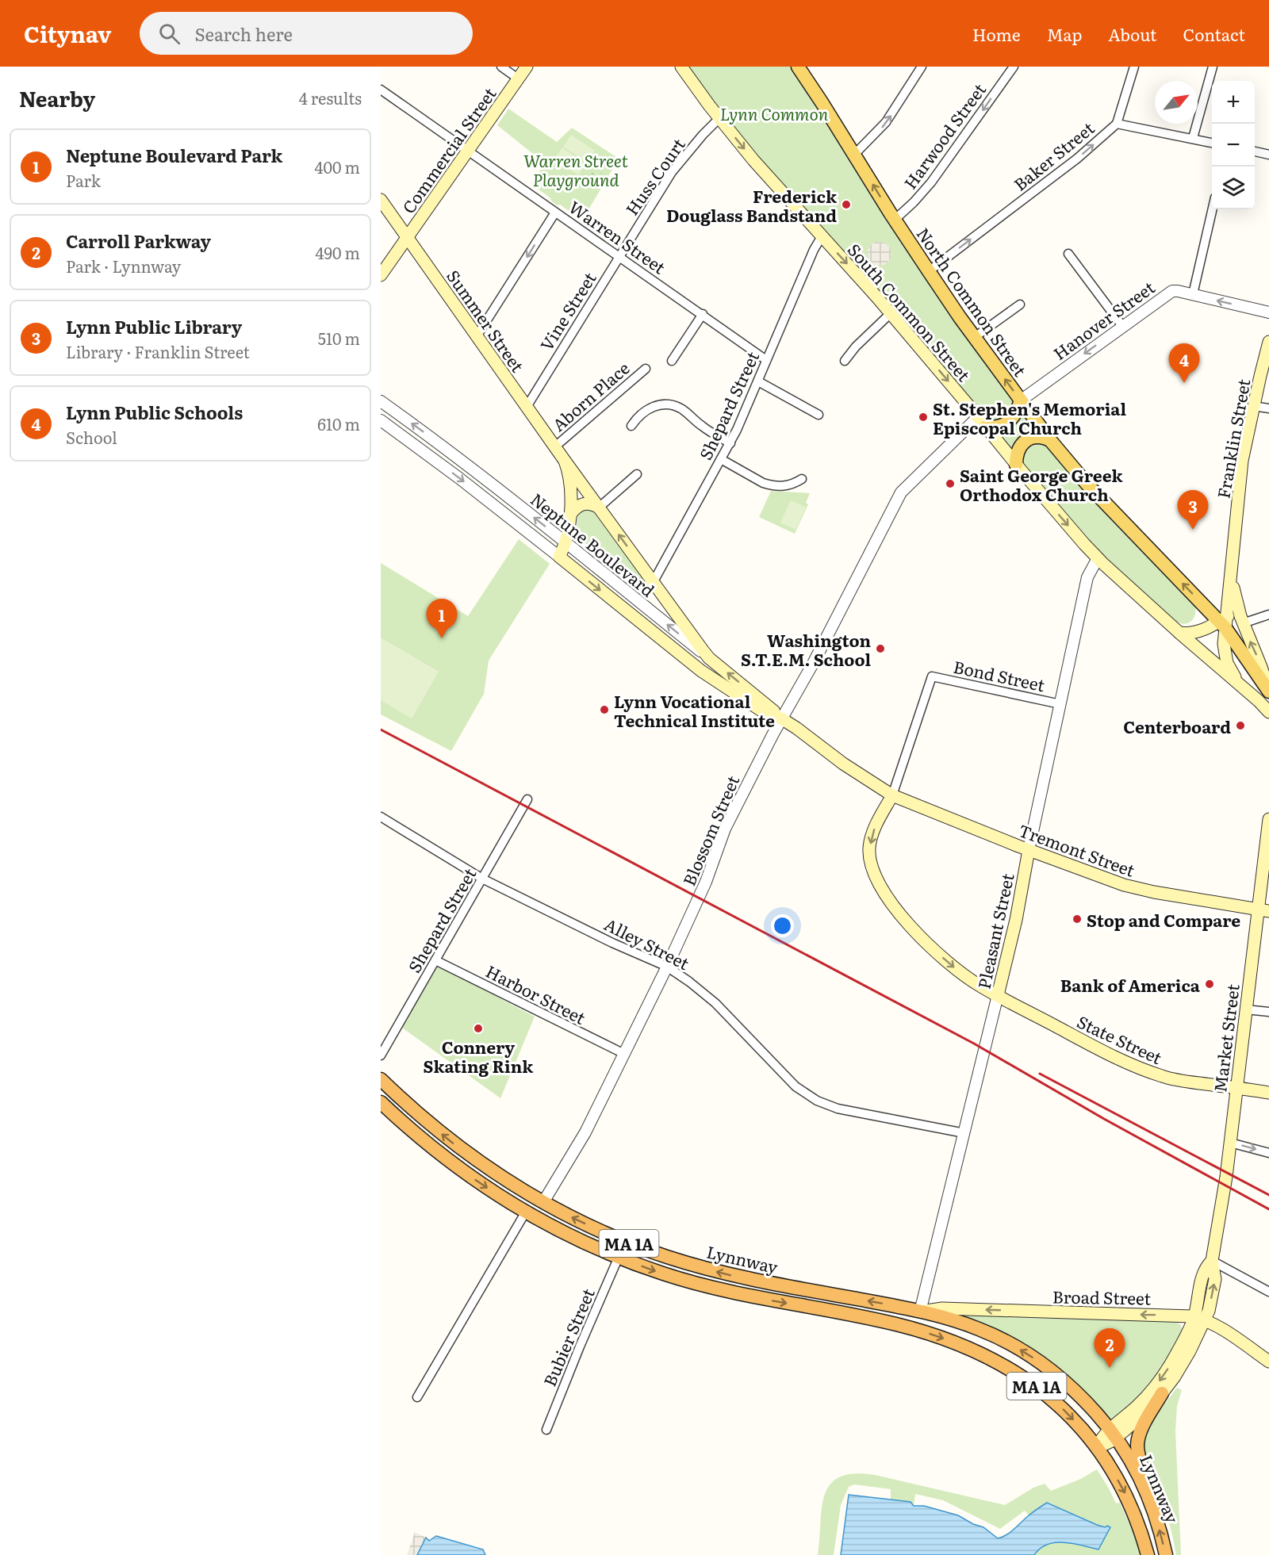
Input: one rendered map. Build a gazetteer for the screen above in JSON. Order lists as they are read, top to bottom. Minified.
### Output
{"streets":{"highway":["MA 1A","Lynnway"],"main road":["Commercial Street","North Common Street","South Common Street","Summer Street","Franklin Street","Neptune Boulevard","Tremont Street","Pleasant Street","Market Street","State Street","Broad Street"],"street":["Harwood Street","Baker Street","Huss Court","Warren Street","Vine Street","Hanover Street","Aborn Place","Shepard Street","Bond Street","Blossom Street","Alley Street","Harbor Street","Bubier Street"]},"crossings":[["Harwood Street","North Common Street"],["Commercial Street","Warren Street"],["Commercial Street","Summer Street"],["Baker Street","North Common Street"],["Huss Court","Warren Street"],["Huss Court","Vine Street"],["Huss Court","South Common Street"],["Warren Street","Vine Street"],["Warren Street","Shepard Street"],["North Common Street","Hanover Street"],["North Common Street","Franklin Street"],["Vine Street","Summer Street"],["South Common Street","Shepard Street"],["South Common Street","Franklin Street"],["South Common Street","Blossom Street"],["South Common Street","Pleasant Street"],["Summer Street","Aborn Place"],["Summer Street","Shepard Street"],["Summer Street","Neptune Boulevard"],["Shepard Street","Alley Street"],["Shepard Street","Harbor Street"],["Neptune Boulevard","Bond Street"],["Neptune Boulevard","Blossom Street"],["Neptune Boulevard","Tremont Street"],["Neptune Boulevard","State Street"],["Bond Street","Tremont Street"],["Bond Street","Pleasant Street"],["Bond Street","State Street"],["Blossom Street","Alley Street"],["Blossom Street","Harbor Street"],["Blossom Street","Lynnway"],["Tremont Street","Pleasant Street"],["Tremont Street","Market Street"],["Tremont Street","State Street"],["Pleasant Street","Alley Street"],["Pleasant Street","State Street"],["Pleasant Street","Lynnway"],["Pleasant Street","Broad Street"],["Market Street","State Street"],["Market Street","Broad Street"],["Lynnway","Broad Street"],["Lynnway","Bubier Street"]],"one_way":["Baker Street","North Common Street","South Common Street","Hanover Street","State Street","Broad Street"],"parks":["Lynn Common","Warren Street Playground"],"places":["Frederick Douglass Bandstand","St. Stephen's Memorial Episcopal Church","Saint George Greek Orthodox Church","Washington S.T.E.M. School","Lynn Vocational Technical Institute","Centerboard","Stop and Compare","Bank of America","Connery Skating Rink"],"north":"top right","page":{"header":"Citynav","search":"Search here","nav":["Home","Map","About","Contact"],"heading":["Nearby","4 results"],"map_buttons":["+","−"],"list":[{"mark":"1","name":"Neptune Boulevard Park","note":"Park","value":"400 m"},{"mark":"2","name":"Carroll Parkway","note":"Park · Lynnway","value":"490 m"},{"mark":"3","name":"Lynn Public Library","note":"Library · Franklin Street","value":"510 m"},{"mark":"4","name":"Lynn Public Schools","note":"School","value":"610 m"}],"pins":["4","3","1","2"]}}
